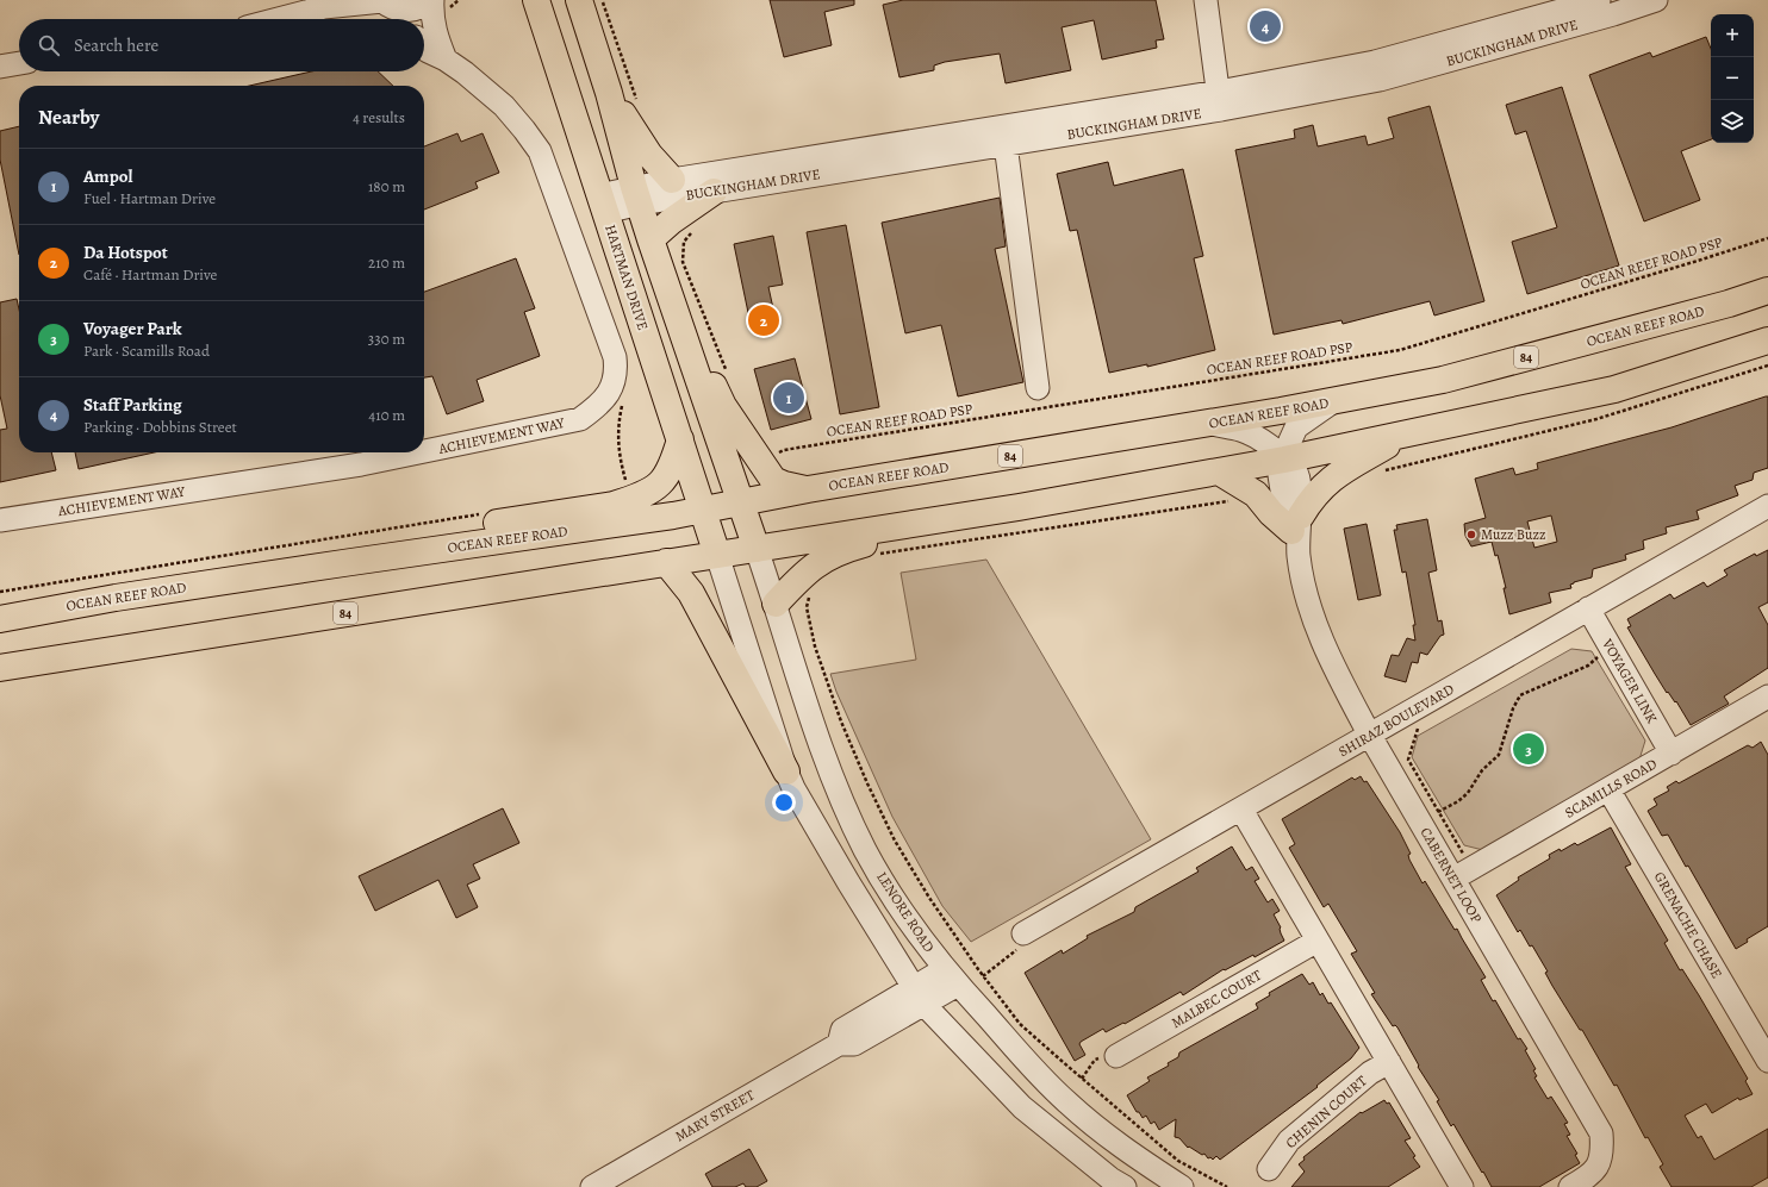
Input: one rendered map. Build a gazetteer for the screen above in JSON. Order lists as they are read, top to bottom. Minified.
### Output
{"streets":{"main road":["HARTMAN DRIVE","OCEAN REEF ROAD","84"],"street":["BUCKINGHAM DRIVE","ACHIEVEMENT WAY","VOYAGER LINK","SHIRAZ BOULEVARD","SCAMILLS ROAD","CABERNET LOOP","LENORE ROAD","GRENACHE CHASE","MALBEC COURT","CHENIN COURT","MARY STREET"],"path":["OCEAN REEF ROAD PSP"]},"crossings":[["BUCKINGHAM DRIVE","HARTMAN DRIVE"],["HARTMAN DRIVE","OCEAN REEF ROAD"],["HARTMAN DRIVE","84"],["OCEAN REEF ROAD","CABERNET LOOP"],["84","CABERNET LOOP"],["84","LENORE ROAD"],["VOYAGER LINK","SHIRAZ BOULEVARD"],["VOYAGER LINK","SCAMILLS ROAD"],["SHIRAZ BOULEVARD","CABERNET LOOP"],["SCAMILLS ROAD","CABERNET LOOP"],["SCAMILLS ROAD","GRENACHE CHASE"],["LENORE ROAD","MARY STREET"]],"places":["Muzz Buzz"],"page":{"pins":["4","2","1","3"],"map_buttons":["+","−"],"search":"Search here","heading":["Nearby","4 results"],"list":[{"mark":"1","name":"Ampol","note":"Fuel · Hartman Drive","value":"180 m"},{"mark":"2","name":"Da Hotspot","note":"Café · Hartman Drive","value":"210 m"},{"mark":"3","name":"Voyager Park","note":"Park · Scamills Road","value":"330 m"},{"mark":"4","name":"Staff Parking","note":"Parking · Dobbins Street","value":"410 m"}]}}
